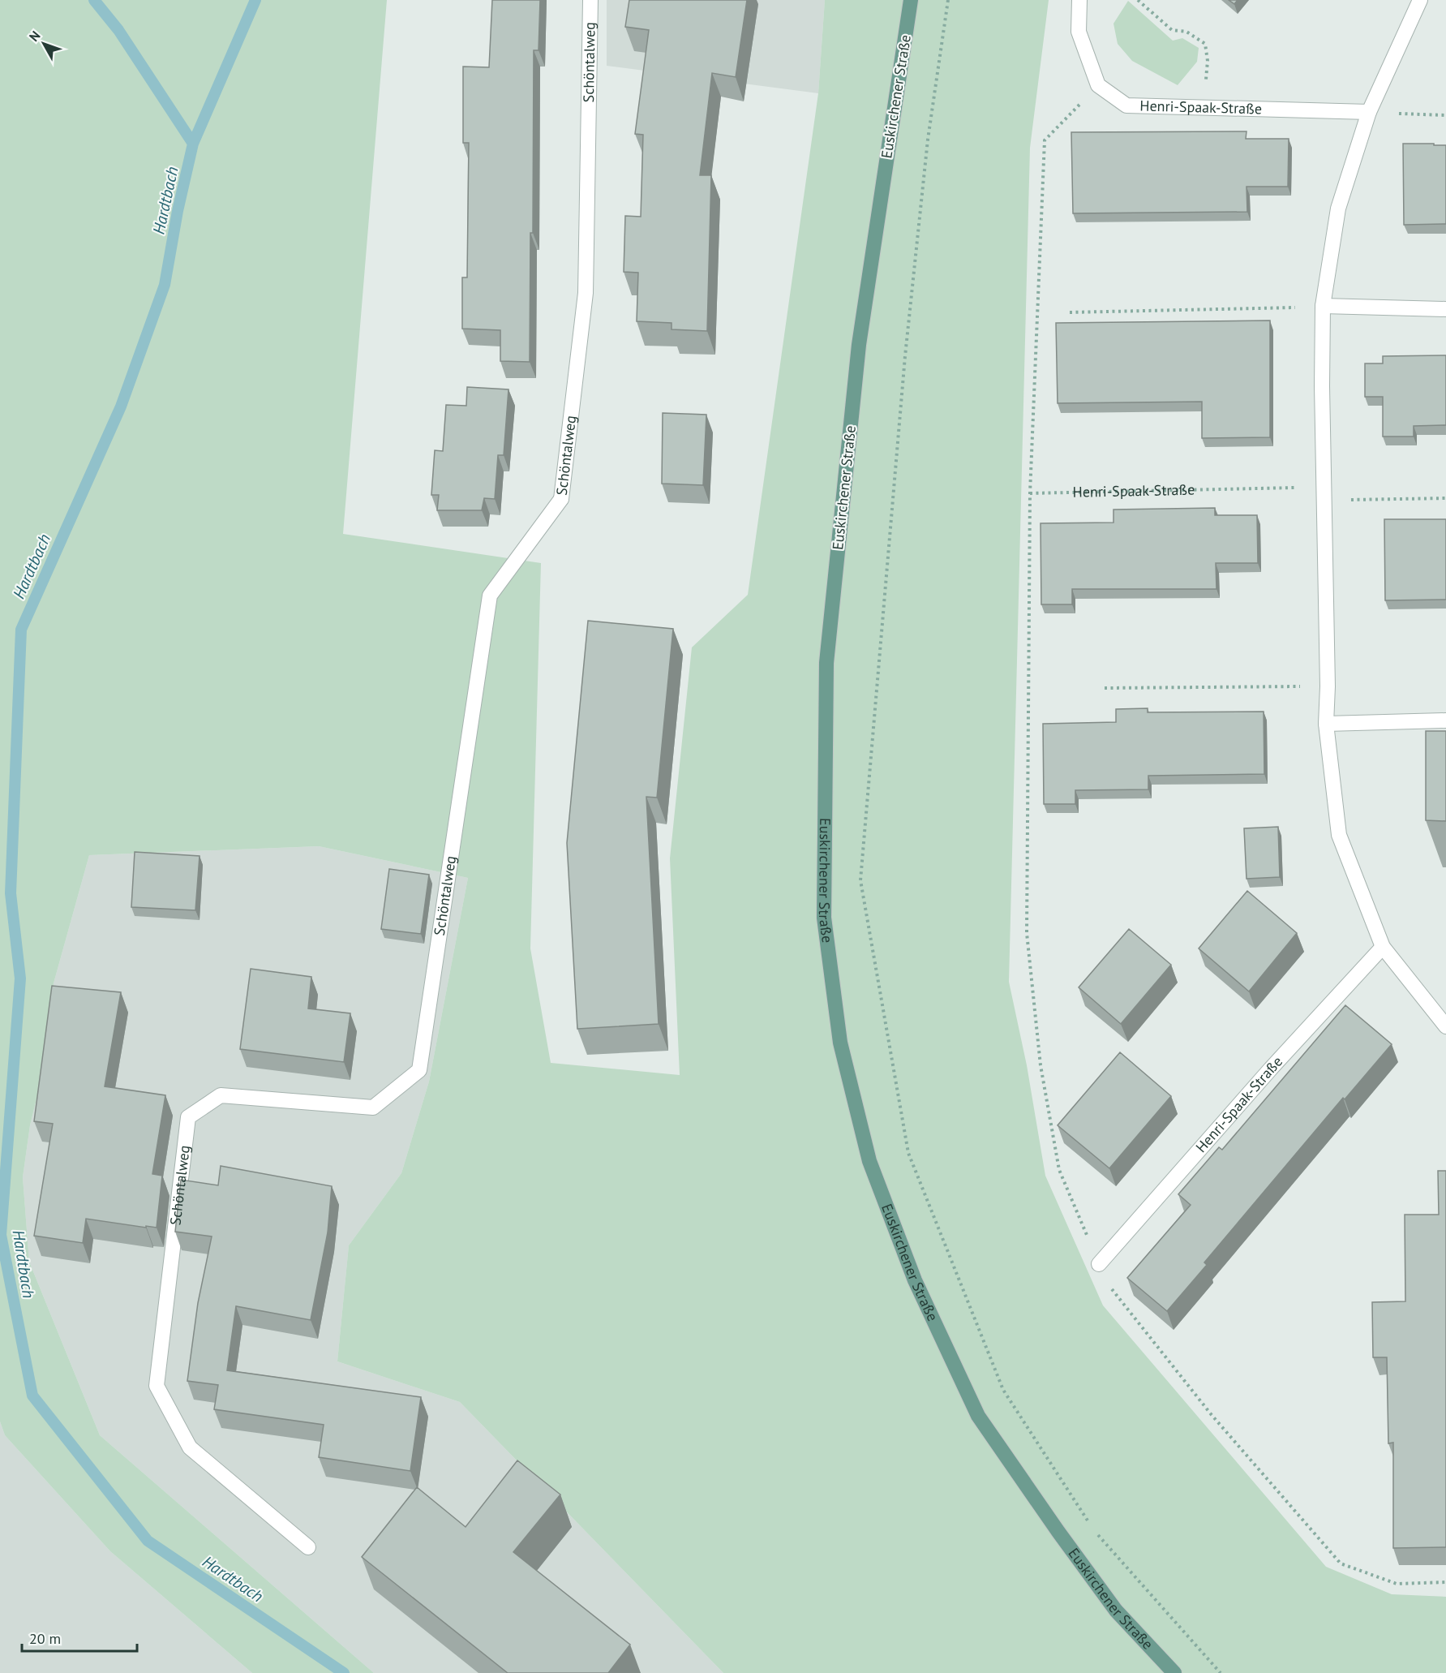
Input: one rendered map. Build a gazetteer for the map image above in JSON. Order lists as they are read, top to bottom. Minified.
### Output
{"streets":{"main road":["Euskirchener Straße"],"street":["Schöntalweg","Henri-Spaak-Straße"]},"water":["Hardtbach"],"scale_bar":"20 m","north":"top left"}
